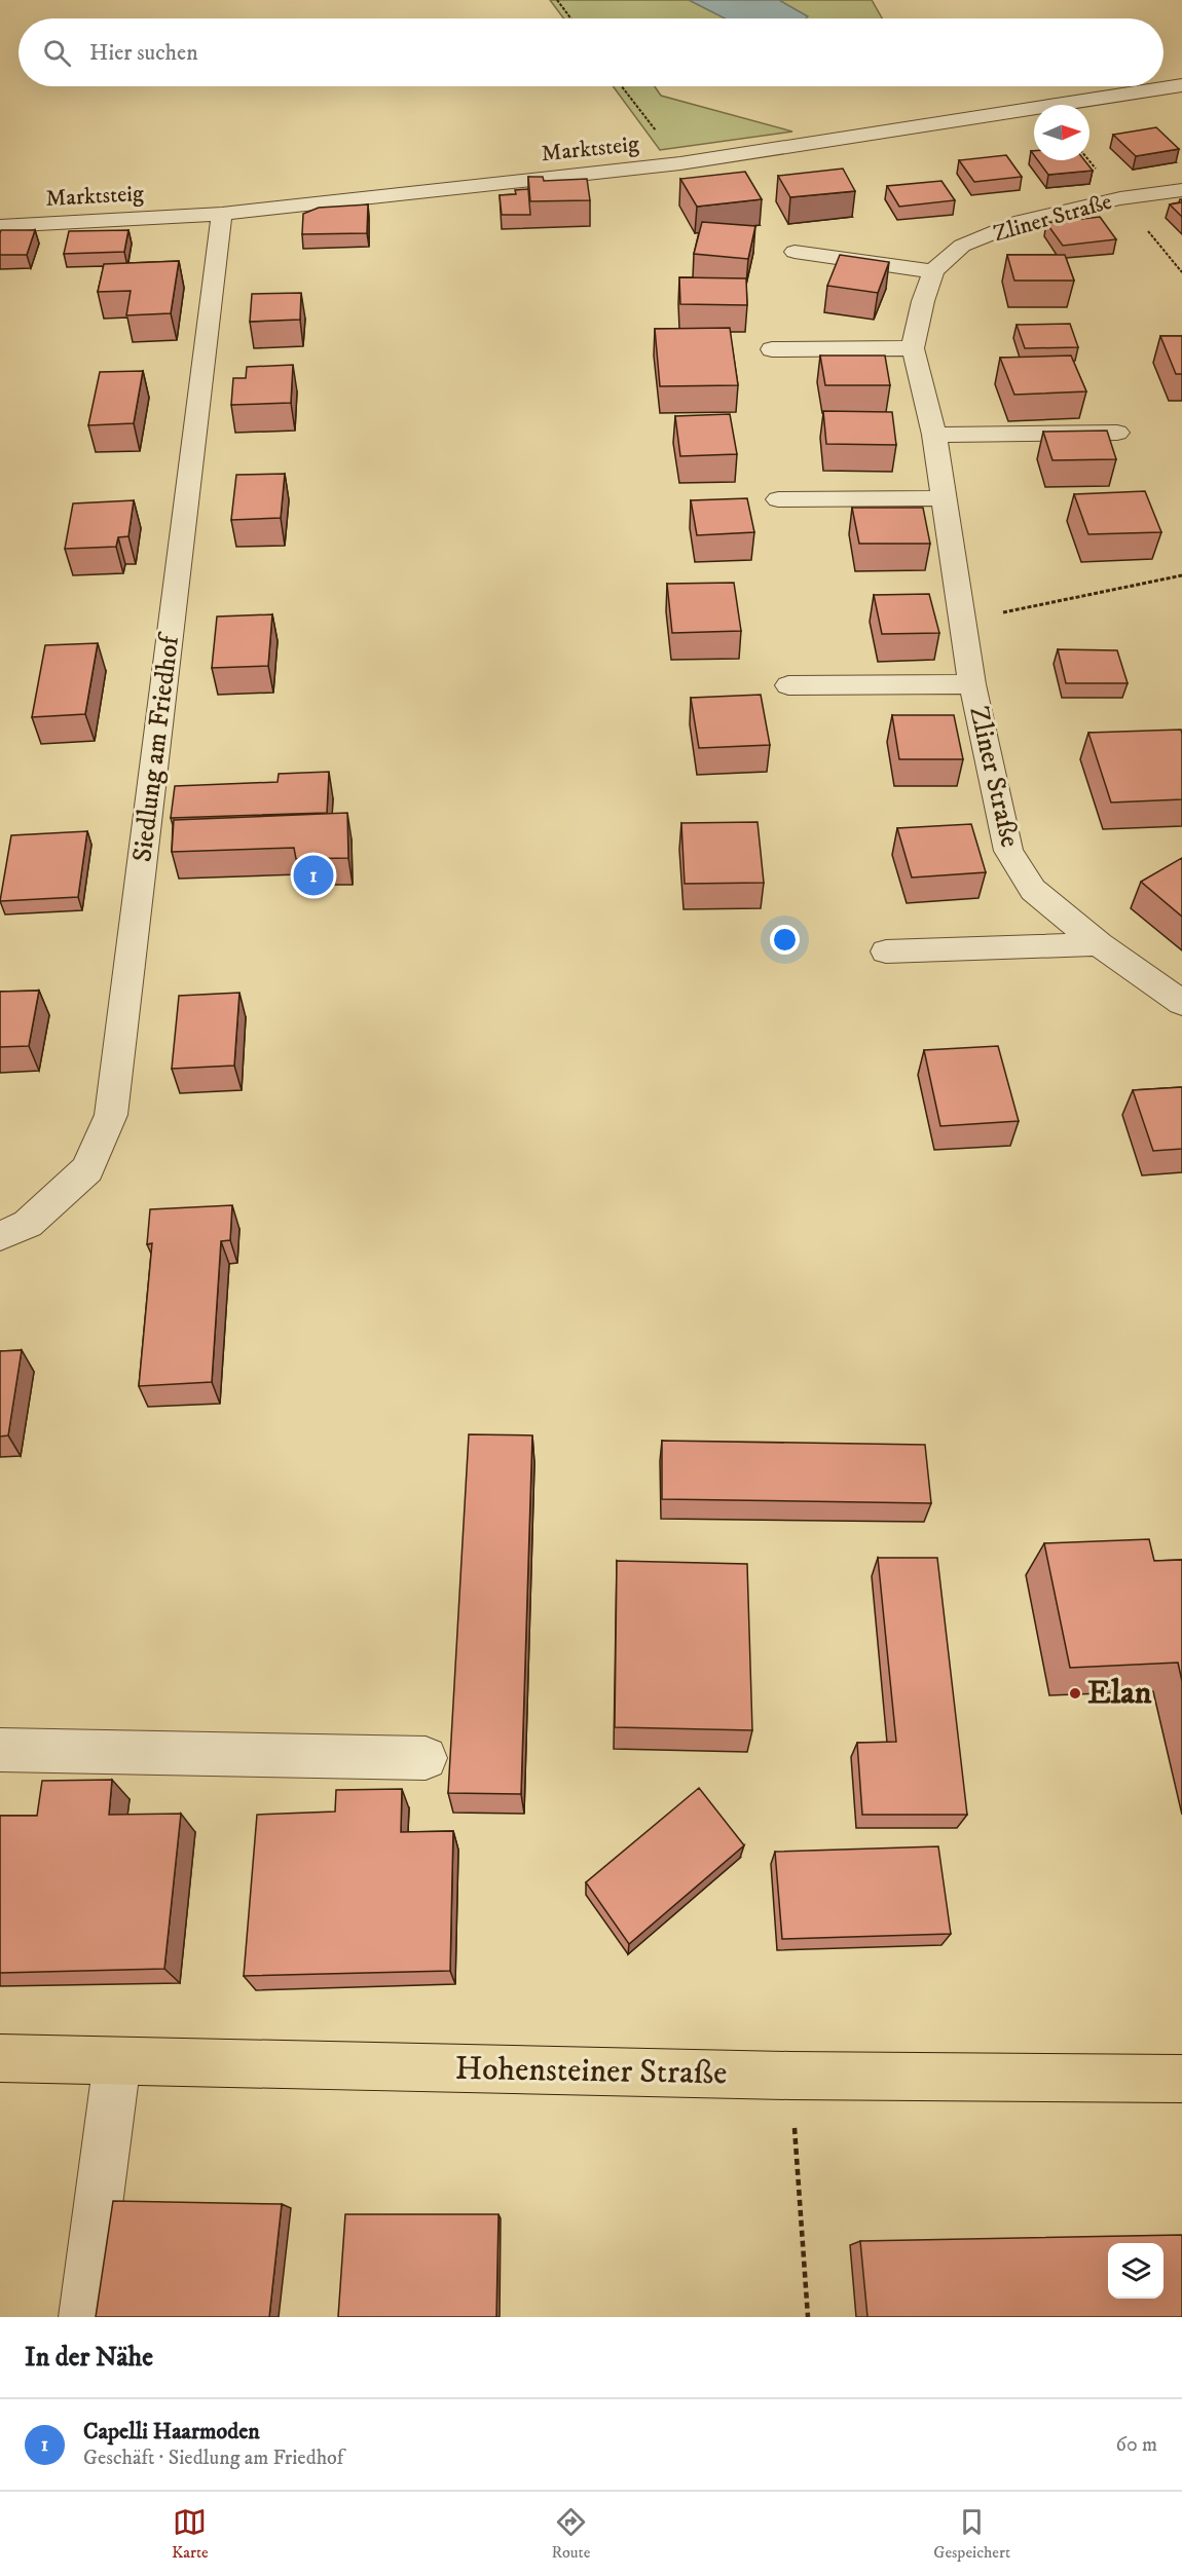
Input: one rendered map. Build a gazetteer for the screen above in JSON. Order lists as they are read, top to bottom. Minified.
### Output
{"streets":{"main road":["Hohensteiner Straße"],"street":["Marktsteig","Zliner Straße","Siedlung am Friedhof"]},"crossings":[["Marktsteig","Siedlung am Friedhof"]],"places":["Elan"],"north":"right","page":{"search":"Hier suchen","pins":"1","heading":"In der Nähe","list":[{"mark":"1","name":"Capelli Haarmoden","note":"Geschäft · Siedlung am Friedhof","value":"60 m"}],"nav":["Karte","Route","Gespeichert"]}}
